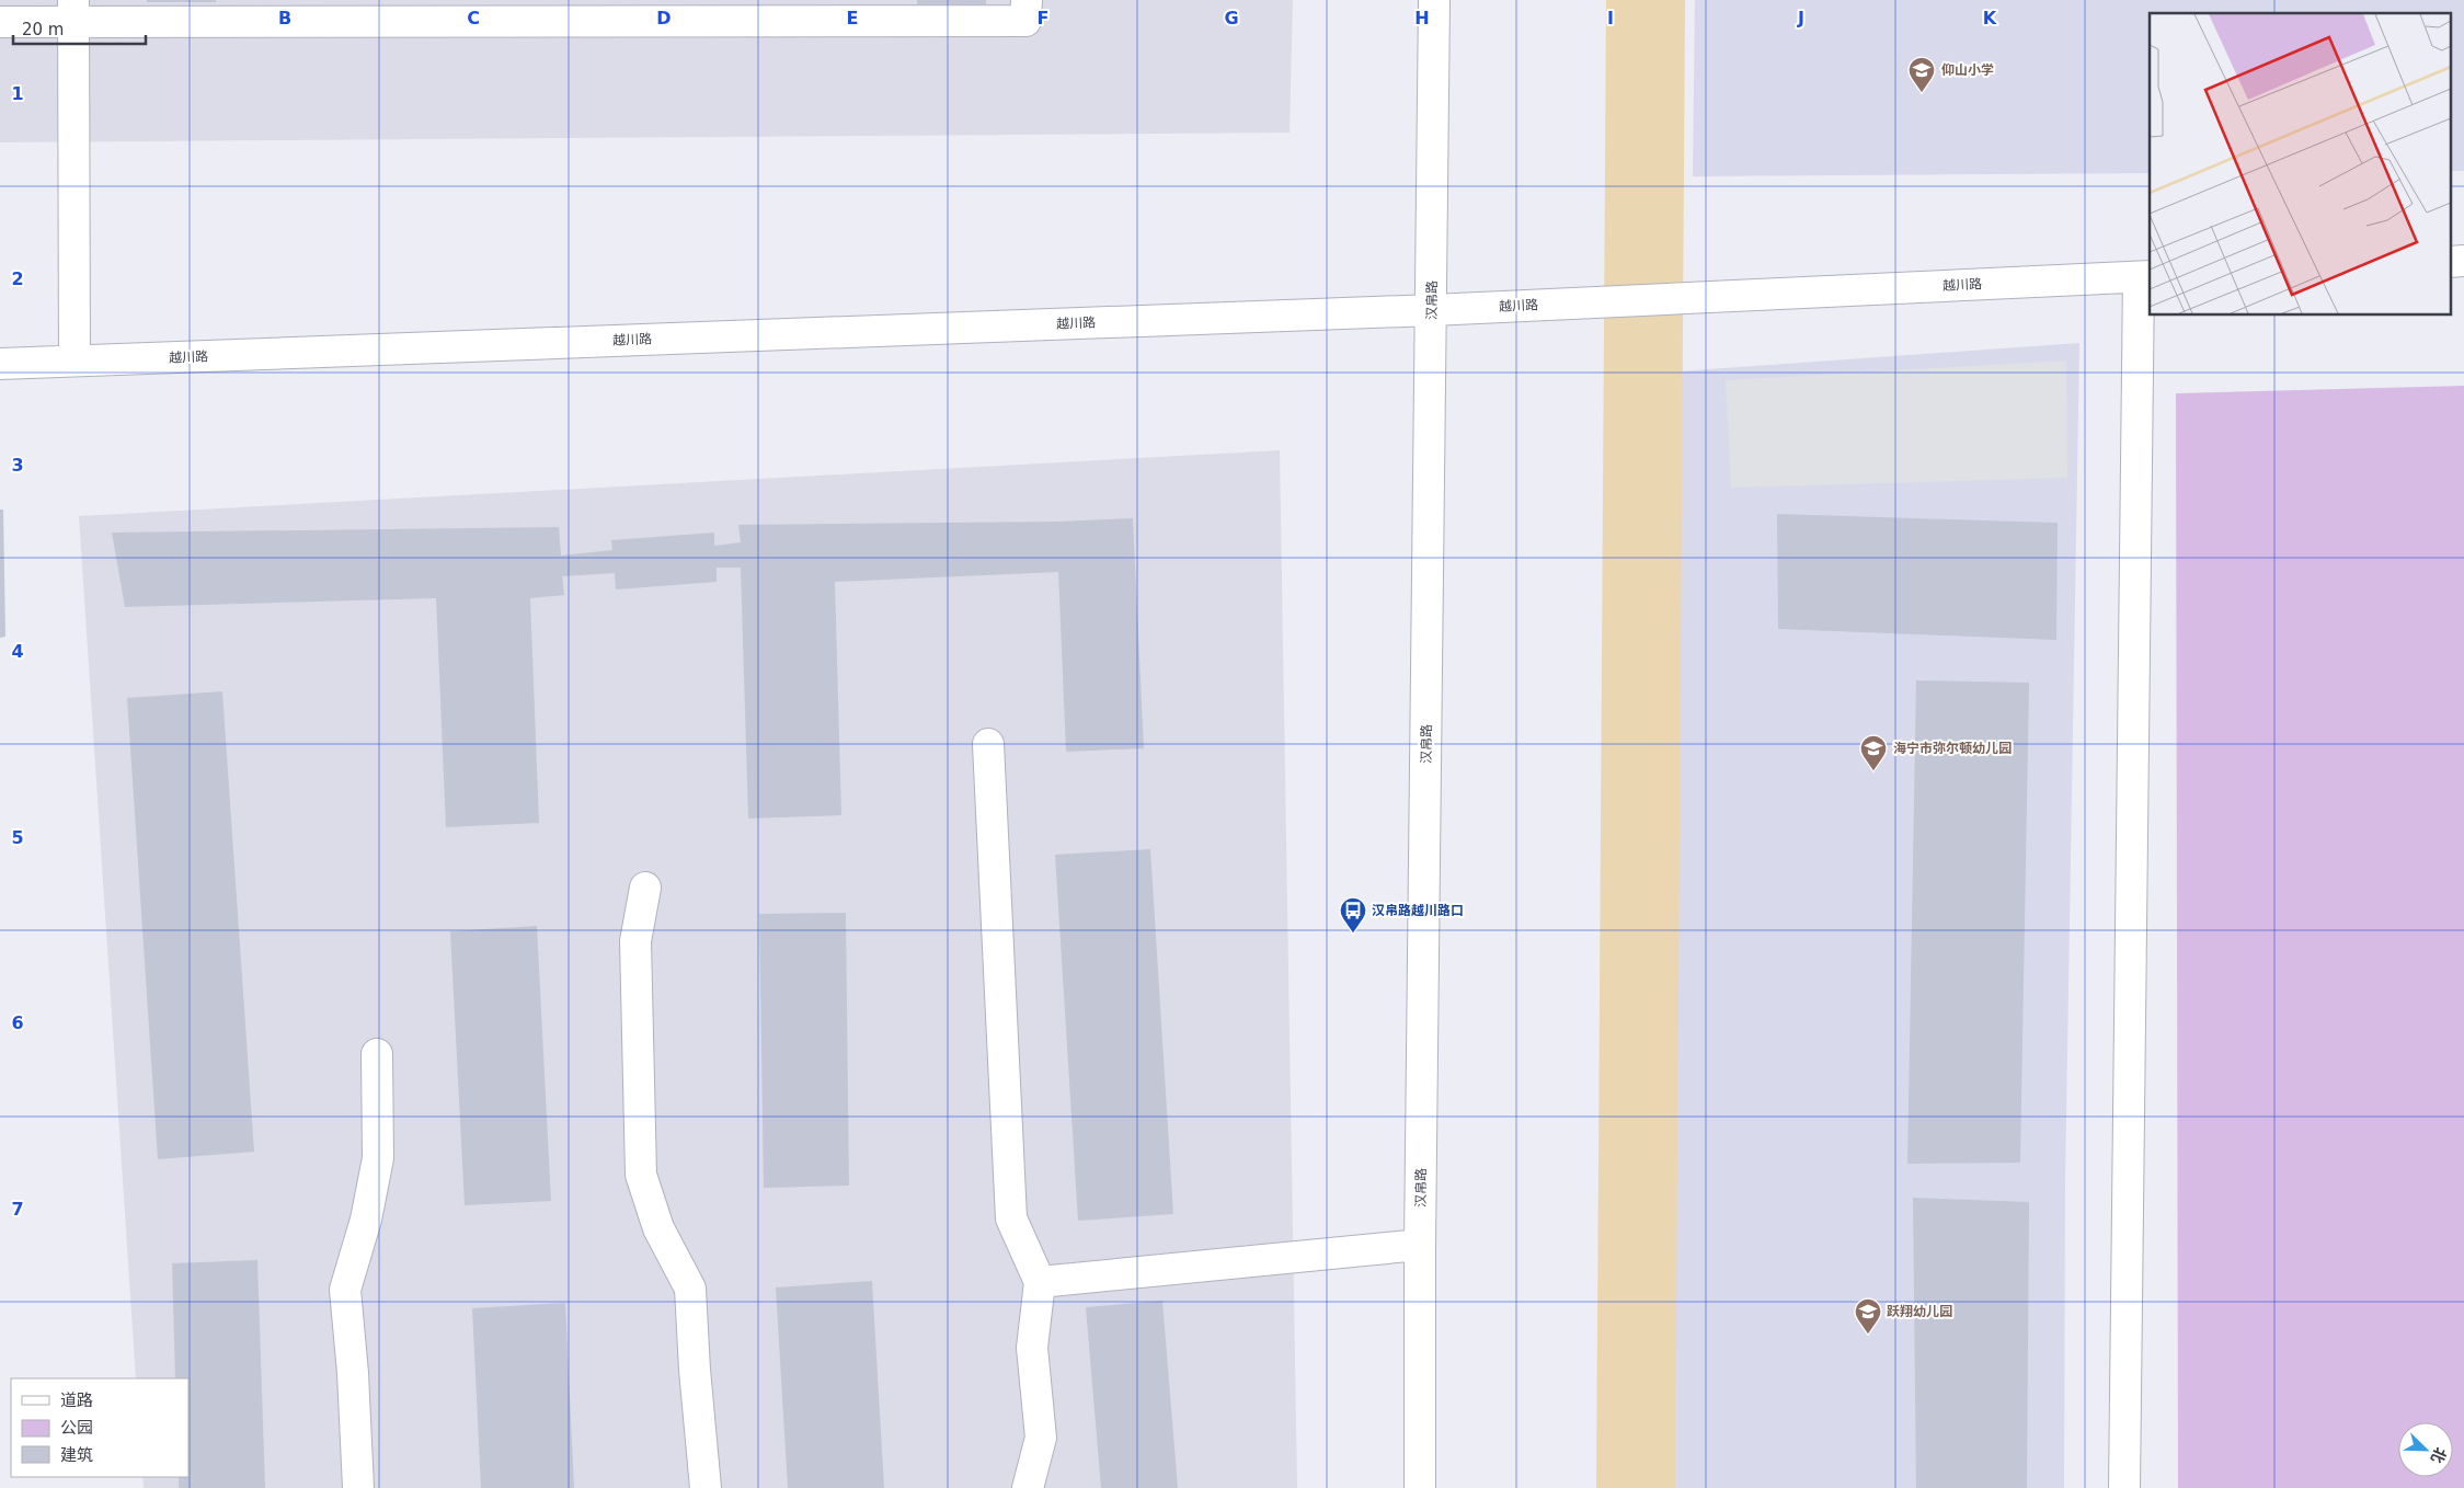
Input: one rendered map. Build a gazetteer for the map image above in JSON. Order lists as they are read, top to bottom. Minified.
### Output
{"streets":{"street":["越川路","汉帛路"]},"crossings":[["越川路","汉帛路"]],"places":{"school or university":["仰山小学","海宁市弥尔顿幼儿园","跃翔幼儿园"],"bus stop":["汉帛路越川路口"]},"legend":["道路","公园","建筑"],"scale_bar":"20 m","north":"bottom right","grid":{"columns":["B","C","D","E","F","G","H","I","J","K"],"rows":["1","2","3","4","5","6","7"]}}
